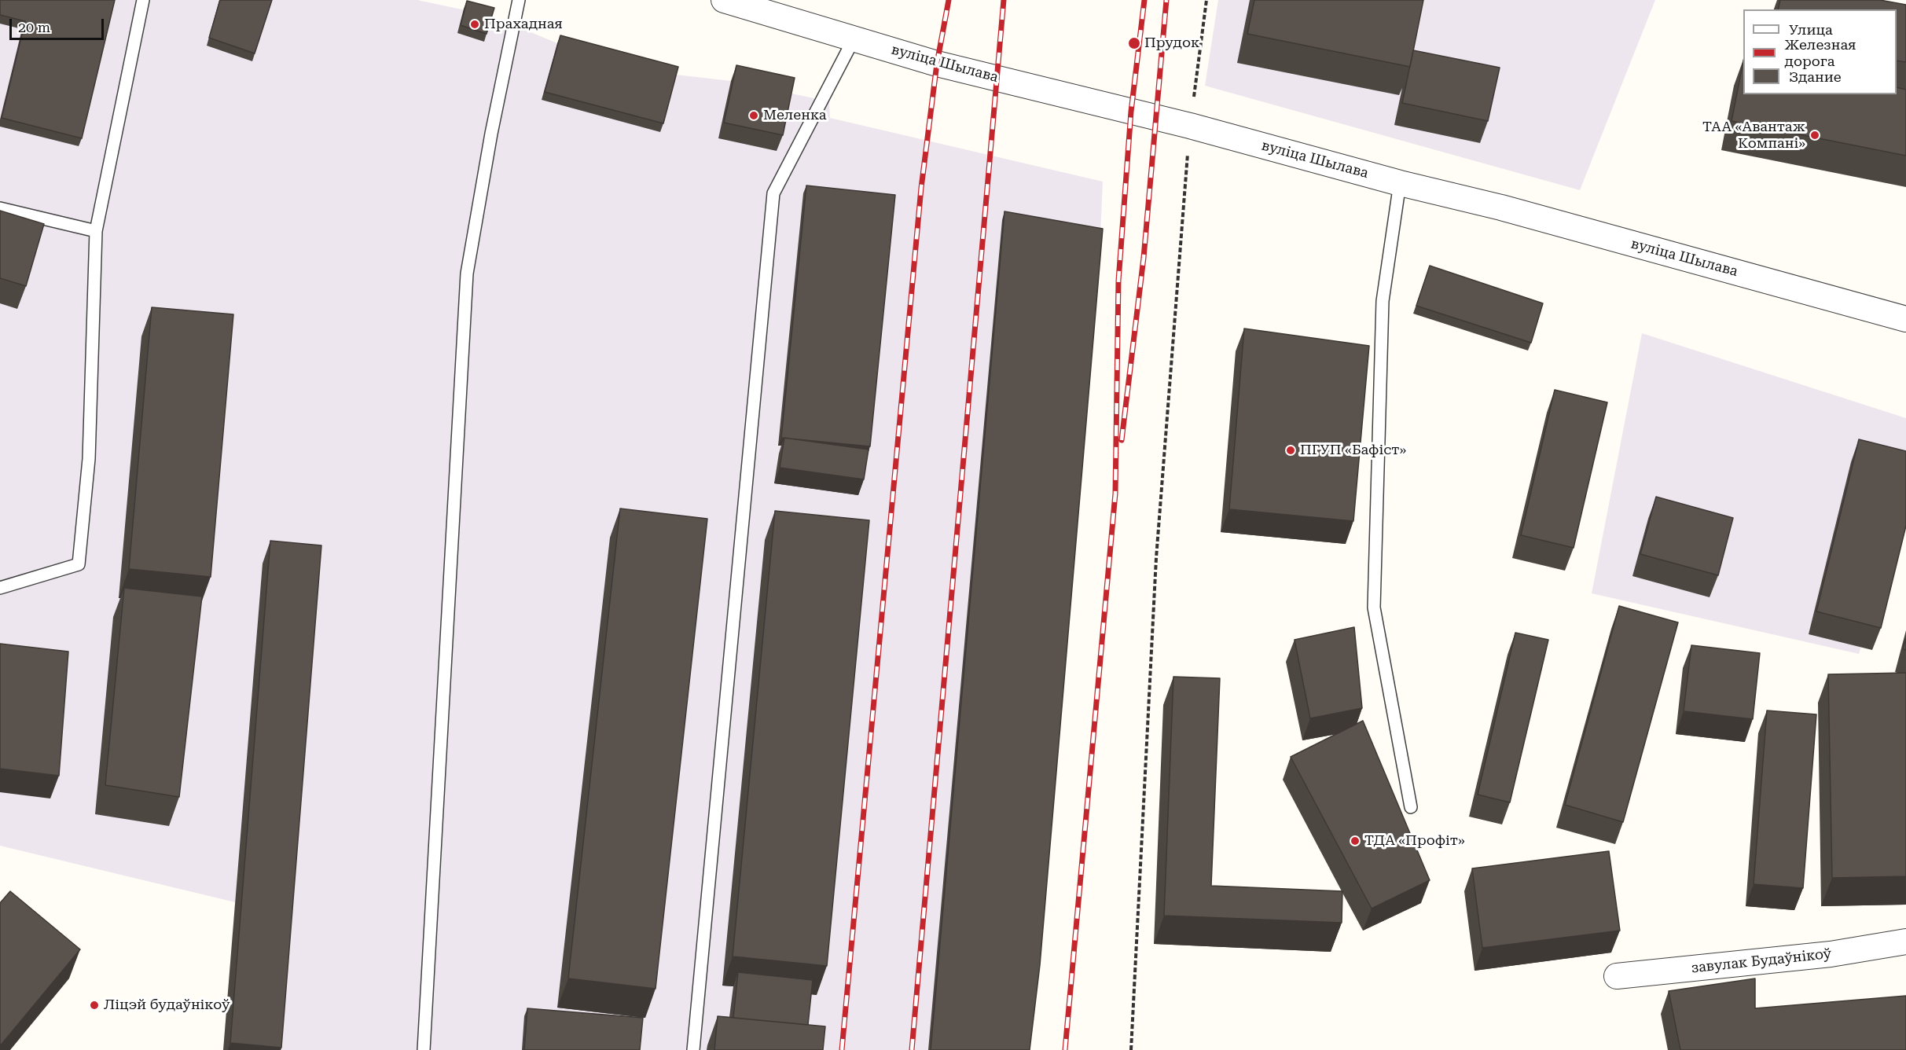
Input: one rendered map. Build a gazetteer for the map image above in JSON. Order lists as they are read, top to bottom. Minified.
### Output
{"streets":{"street":["вуліца Шылава","завулак Будаўнікоў"]},"places":["Прахадная","Прудок","Меленка","ТАА «Авантаж Компані»","ПГУП «Бафіст»","ТДА «Профіт»","Ліцэй будаўнікоў"],"legend":["Улица","Железная дорога","Здание"],"scale_bar":"20 m"}
